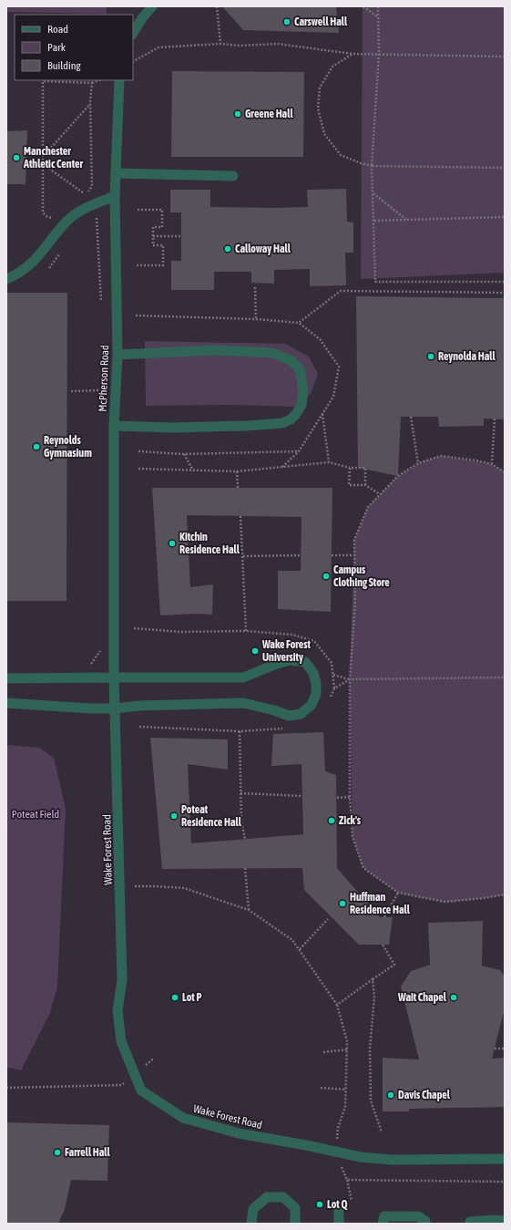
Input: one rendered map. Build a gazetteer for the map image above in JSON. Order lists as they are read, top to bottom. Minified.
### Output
{"streets":{"street":["McPherson Road","Wake Forest Road"]},"crossings":[["McPherson Road","Wake Forest Road"]],"parks":["Poteat Field"],"places":["Carswell Hall","Greene Hall","Manchester Athletic Center","Calloway Hall","Reynolda Hall","Reynolds Gymnasium","Kitchin Residence Hall","Campus Clothing Store","Wake Forest University","Poteat Residence Hall","Zick's","Huffman Residence Hall","Lot P","Wait Chapel","Davis Chapel","Farrell Hall","Lot Q"],"legend":["Road","Park","Building"]}
